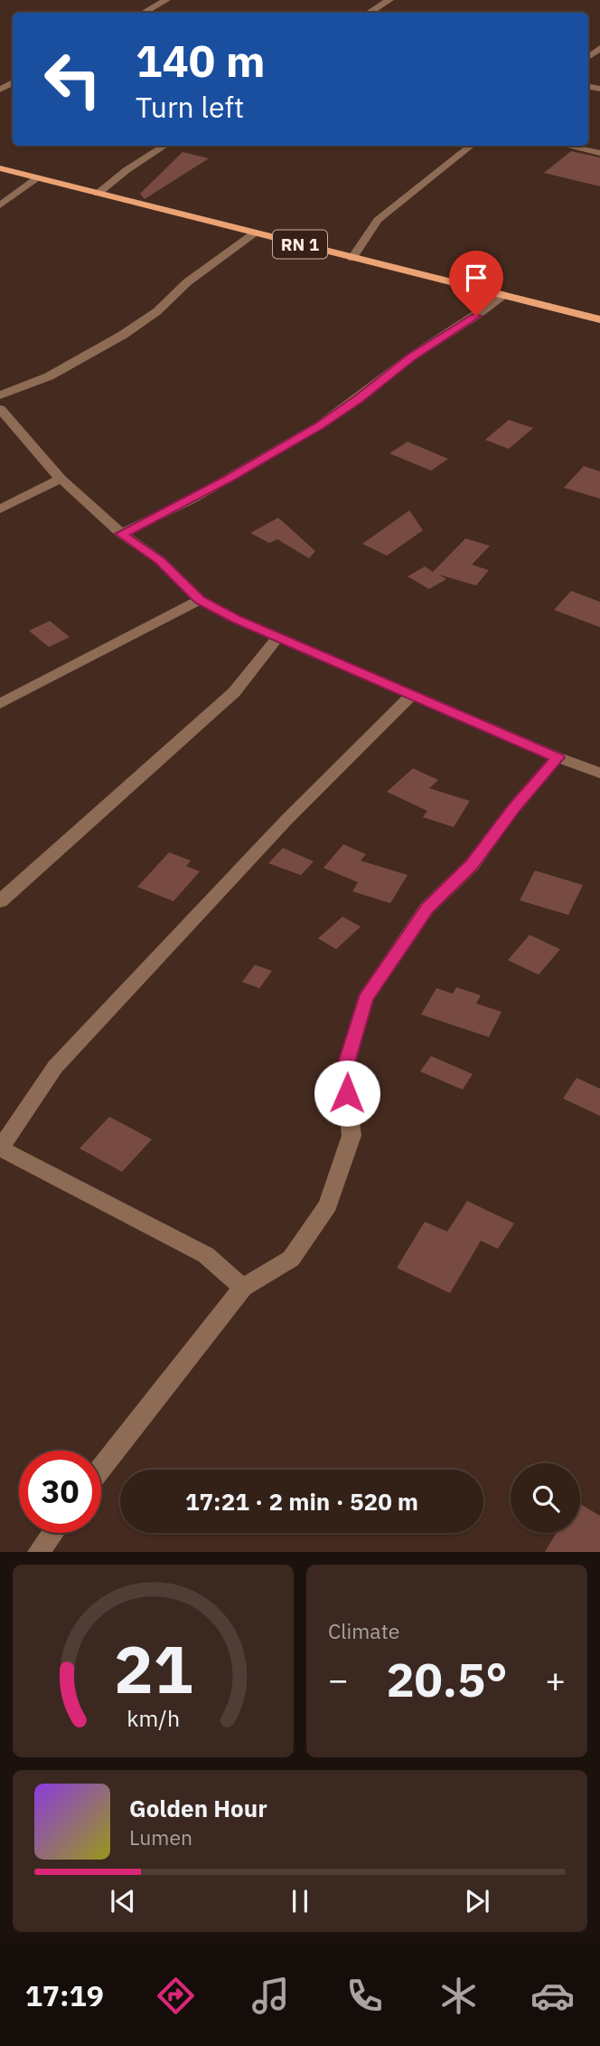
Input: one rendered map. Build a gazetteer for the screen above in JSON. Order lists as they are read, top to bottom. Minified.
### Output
{"streets":{"main road":["RN 1"]},"page":{"turn":["140 m","Turn left"],"limit":"30","trip":"17:21 · 2 min · 520 m","tile":"Climate","heat":["−","20.5°","+"],"song":["Golden Hour","Lumen"],"tabs":"17:19","gauge":["21","km/h"]}}
